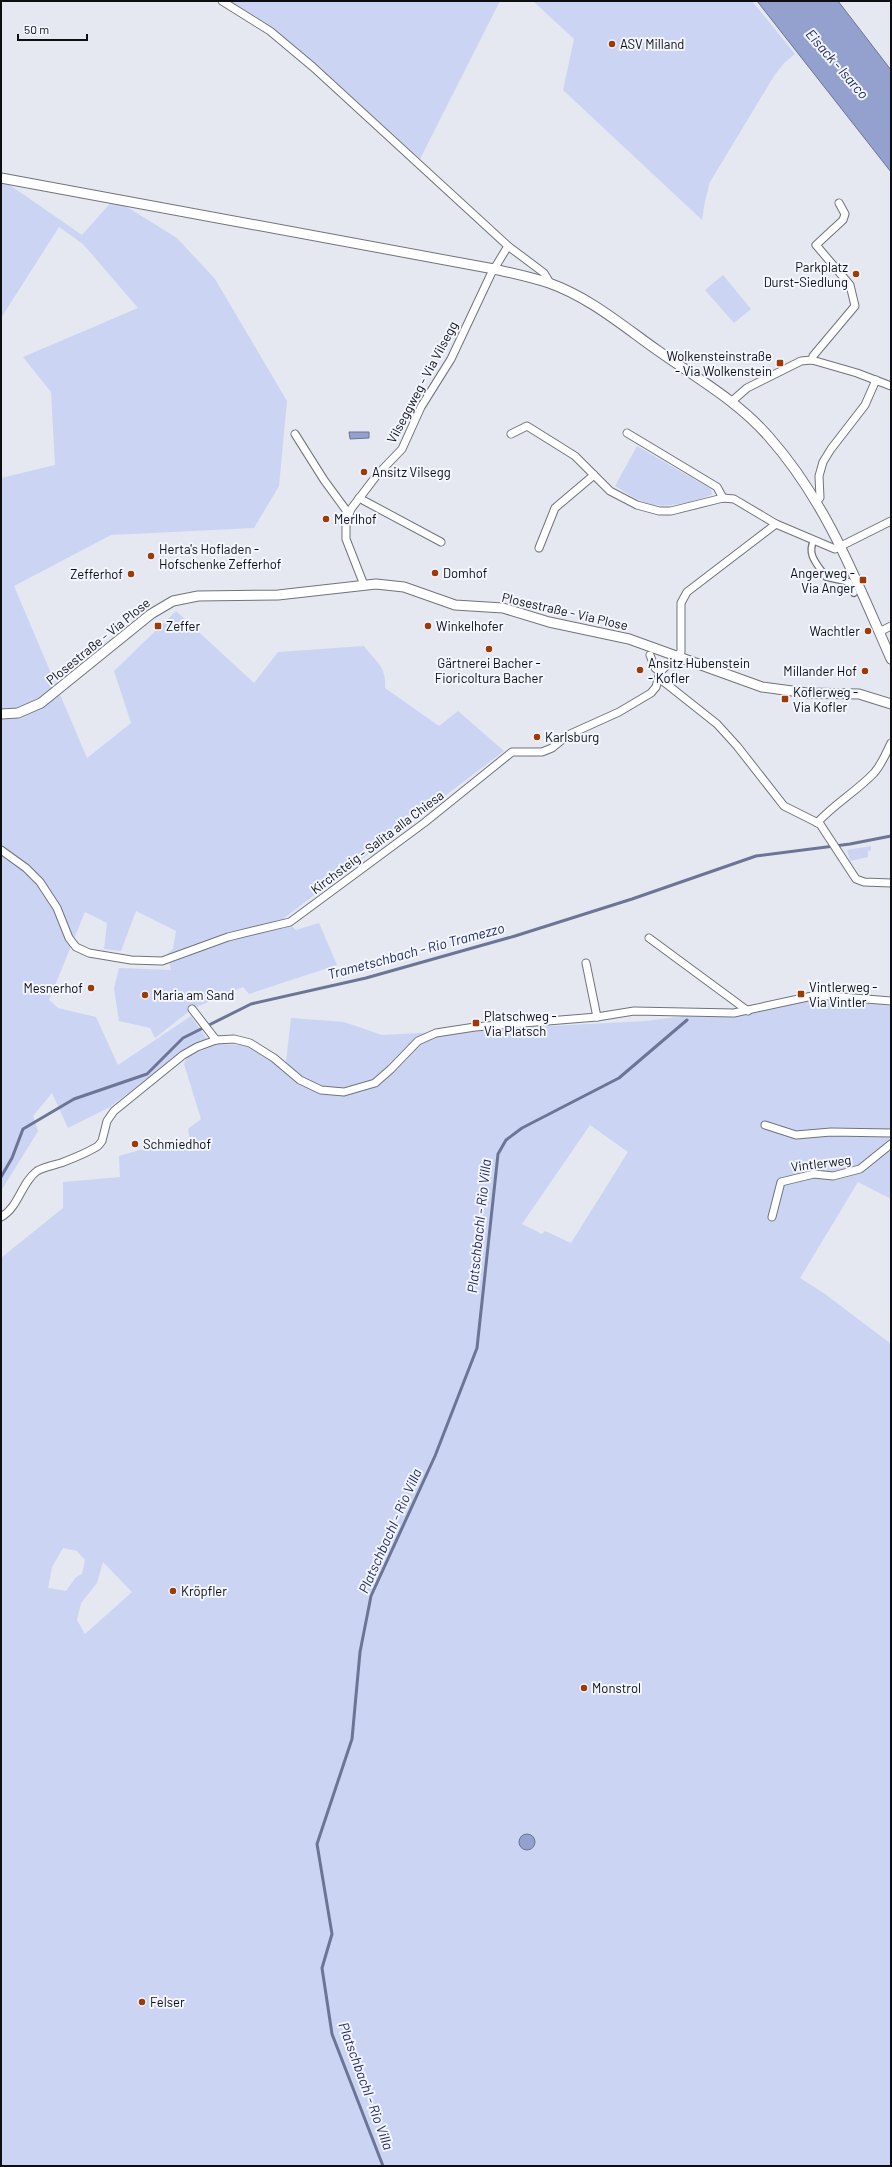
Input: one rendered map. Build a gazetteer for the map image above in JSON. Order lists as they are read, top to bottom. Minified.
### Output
{"streets":{"street":["Vilseggweg - Via Vilsegg","Plosestraße - Via Plose","Kirchsteig - Salita alla Chiesa","Vintlerweg"]},"crossings":[["Plosestraße - Via Plose","Kirchsteig - Salita alla Chiesa"]],"water":["Eisack - Isarco","Trametschbach - Rio Tramezzo","Platschbachl - Rio Villa"],"places":{"other":["ASV Milland","Parkplatz Durst-Siedlung","Ansitz Vilsegg","Merlhof","Herta's Hofladen - Hofschenke Zefferhof","Domhof","Zefferhof","Winkelhofer","Wachtler","Gärtnerei Bacher - Fioricoltura Bacher","Ansitz Hubenstein - Kofler","Millander Hof","Karlsburg","Mesnerhof","Maria am Sand","Schmiedhof","Kröpfler","Monstrol","Felser"],"transit":["Wolkensteinstraße - Via Wolkenstein","Angerweg - Via Anger","Zeffer","Koflerweg - Via Kofler","Vintlerweg - Via Vintler","Platschweg - Via Platsch"]},"scale_bar":"50 m"}
